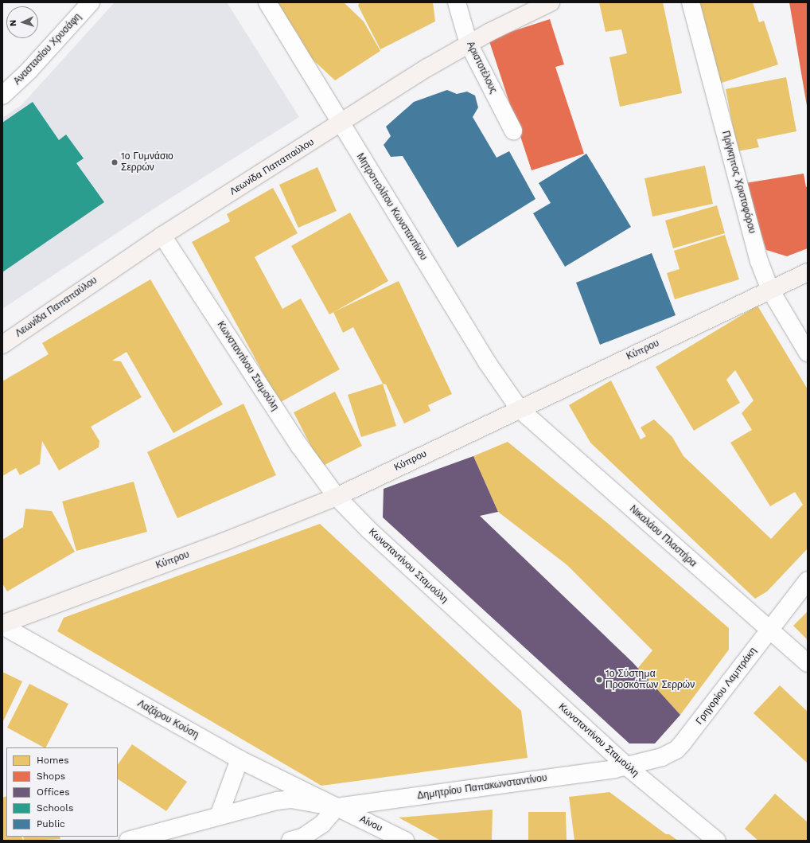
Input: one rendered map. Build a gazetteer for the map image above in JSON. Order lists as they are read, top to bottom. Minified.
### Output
{"streets":{"main road":["Λεωνίδα Παπαπαύλου","Κύπρου"],"street":["Αναστασίου Χρυσάφη","Αριστοτέλους","Πρίγκηπος Χριστοφόρου","Μητροπολίτου Κωνσταντίνου","Κωνσταντίνου Σταμούλη","Νικαλάου Πλαστήρα","Γρηγορίου Λαμπράκη","Λαζάρου Κούση","Δημητρίου Παπακωνσταντίνου","Αίνου"]},"crossings":[["Αριστοτέλους","Λεωνίδα Παπαπαύλου"],["Λεωνίδα Παπαπαύλου","Μητροπολίτου Κωνσταντίνου"],["Λεωνίδα Παπαπαύλου","Κωνσταντίνου Σταμούλη"],["Πρίγκηπος Χριστοφόρου","Κύπρου"],["Μητροπολίτου Κωνσταντίνου","Κύπρου"],["Μητροπολίτου Κωνσταντίνου","Νικαλάου Πλαστήρα"],["Κύπρου","Κωνσταντίνου Σταμούλη"],["Κύπρου","Νικαλάου Πλαστήρα"],["Κύπρου","Λαζάρου Κούση"],["Κωνσταντίνου Σταμούλη","Γρηγορίου Λαμπράκη"],["Κωνσταντίνου Σταμούλη","Δημητρίου Παπακωνσταντίνου"],["Νικαλάου Πλαστήρα","Γρηγορίου Λαμπράκη"],["Γρηγορίου Λαμπράκη","Δημητρίου Παπακωνσταντίνου"],["Λαζάρου Κούση","Δημητρίου Παπακωνσταντίνου"],["Λαζάρου Κούση","Αίνου"],["Δημητρίου Παπακωνσταντίνου","Αίνου"]],"places":["1ο Γυμνάσιο Σερρών","1ο Σύστημα Προσκόπων Σερρών"],"legend":["Homes","Shops","Offices","Schools","Public"],"north":"left"}
